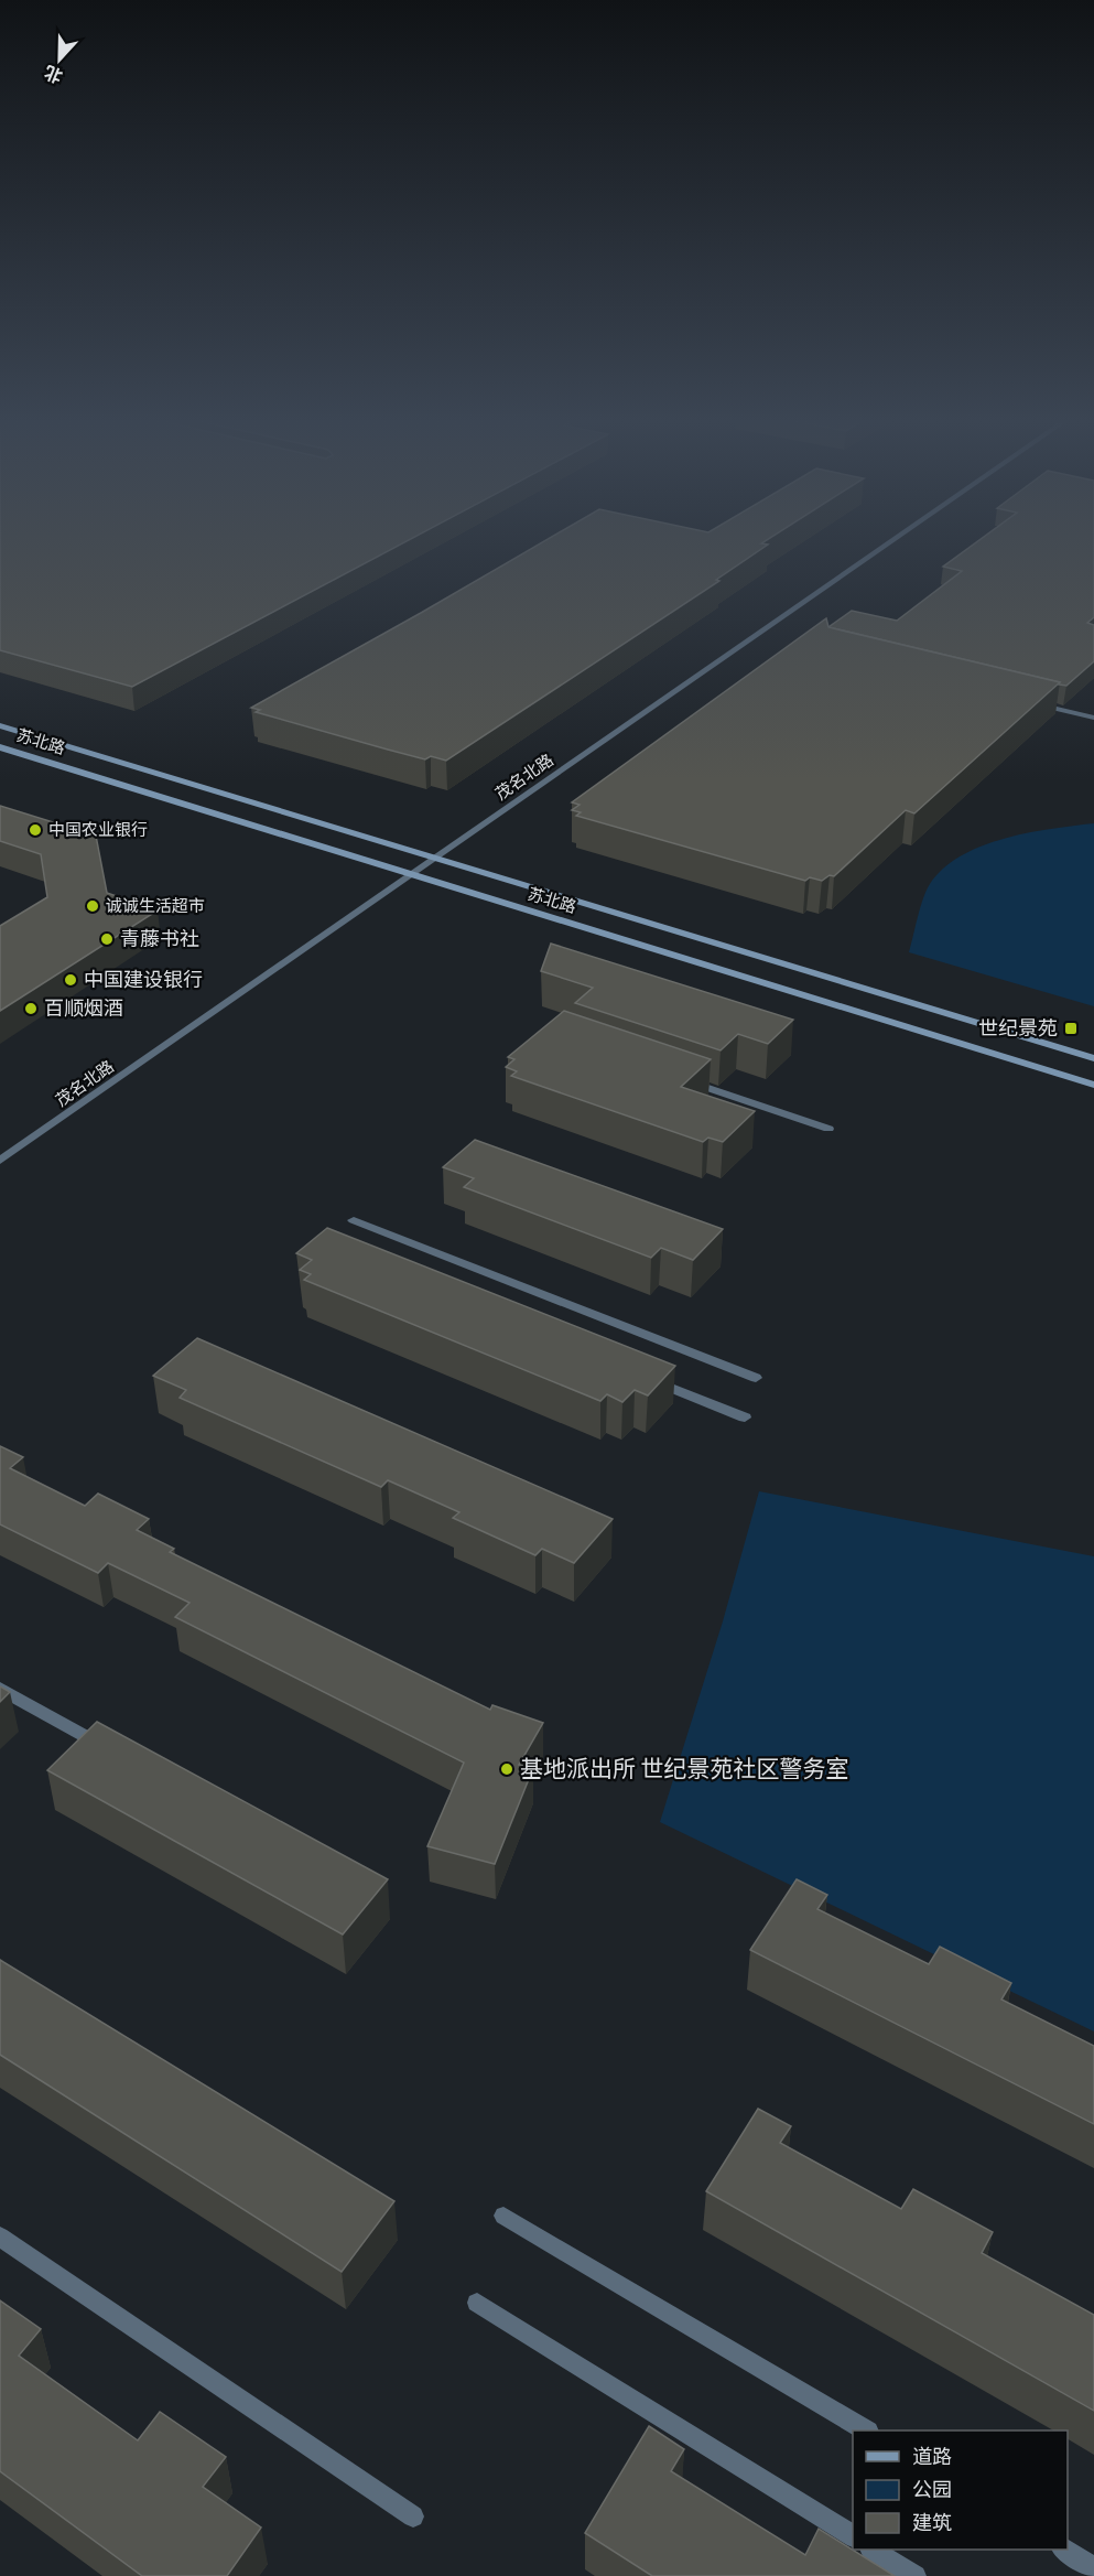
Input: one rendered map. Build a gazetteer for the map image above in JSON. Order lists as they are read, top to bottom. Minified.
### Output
{"streets":{"main road":["苏北路"],"street":["茂名北路"]},"crossings":[["苏北路","茂名北路"]],"places":{"other":["中国农业银行","诚诚生活超市","青藤书社","中国建设银行","百顺烟酒","基地派出所 世纪景苑社区警务室"],"transit":["世纪景苑"]},"legend":["道路","公园","建筑"],"north":"bottom"}
